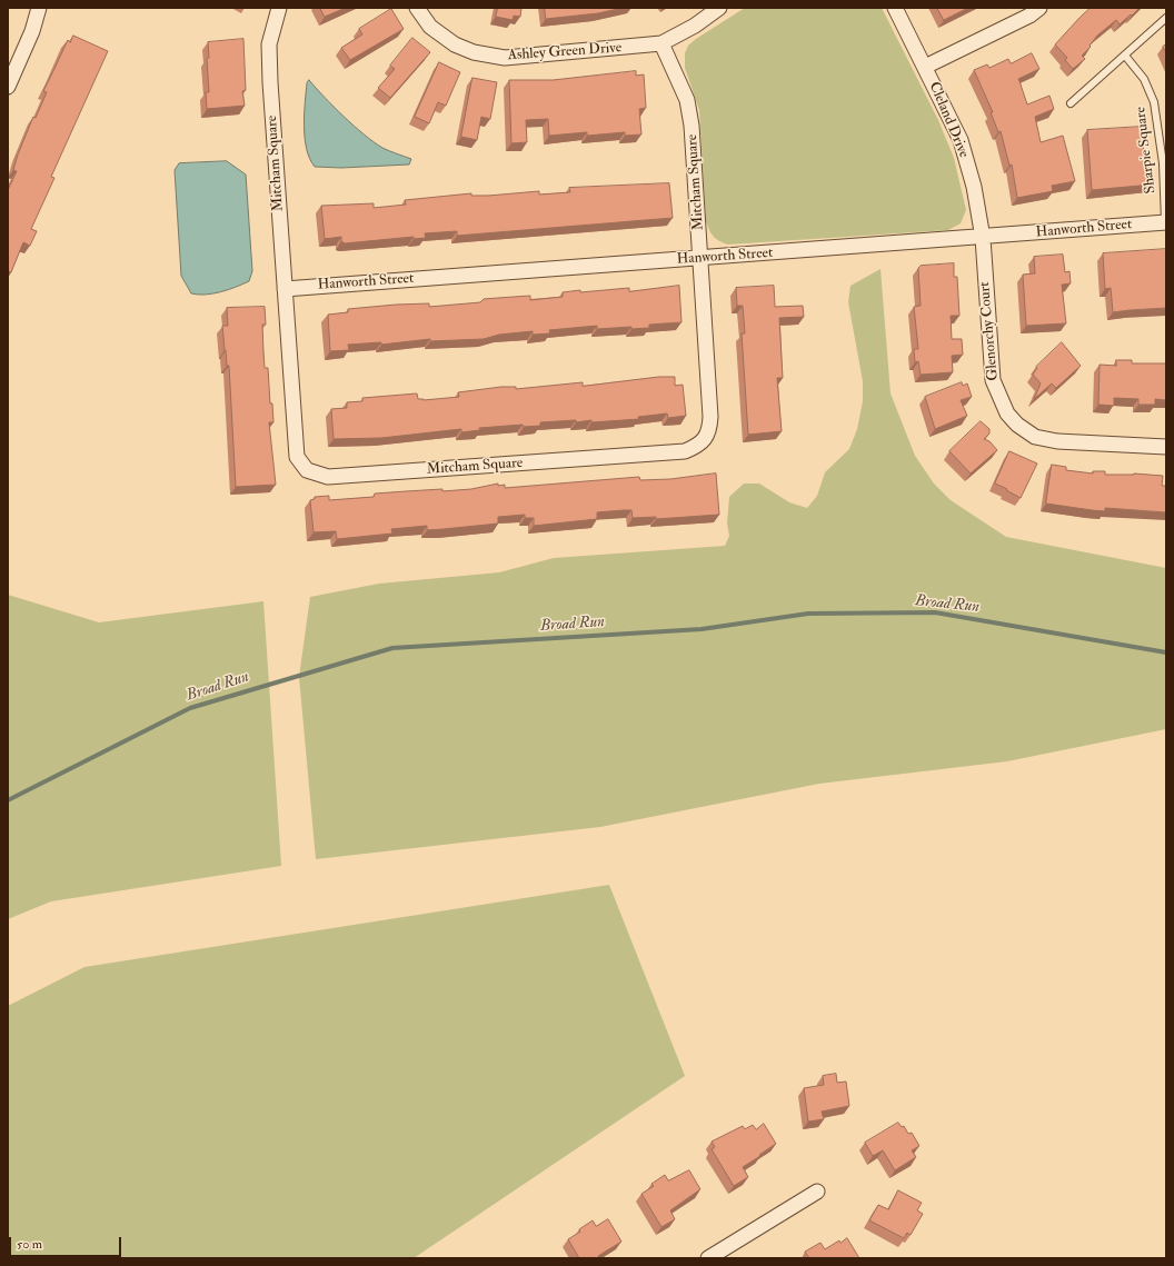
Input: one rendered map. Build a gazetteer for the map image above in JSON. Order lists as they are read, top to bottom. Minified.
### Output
{"streets":{"street":["Ashley Green Drive","Cleland Drive","Mitcham Square","Hanworth Street","Glenorchy Court"],"lane":["Sharpie Square"]},"crossings":[["Ashley Green Drive","Mitcham Square"],["Cleland Drive","Hanworth Street"],["Cleland Drive","Glenorchy Court"],["Sharpie Square","Hanworth Street"],["Mitcham Square","Hanworth Street"],["Hanworth Street","Glenorchy Court"]],"water":["Broad Run"],"scale_bar":"50 m"}
